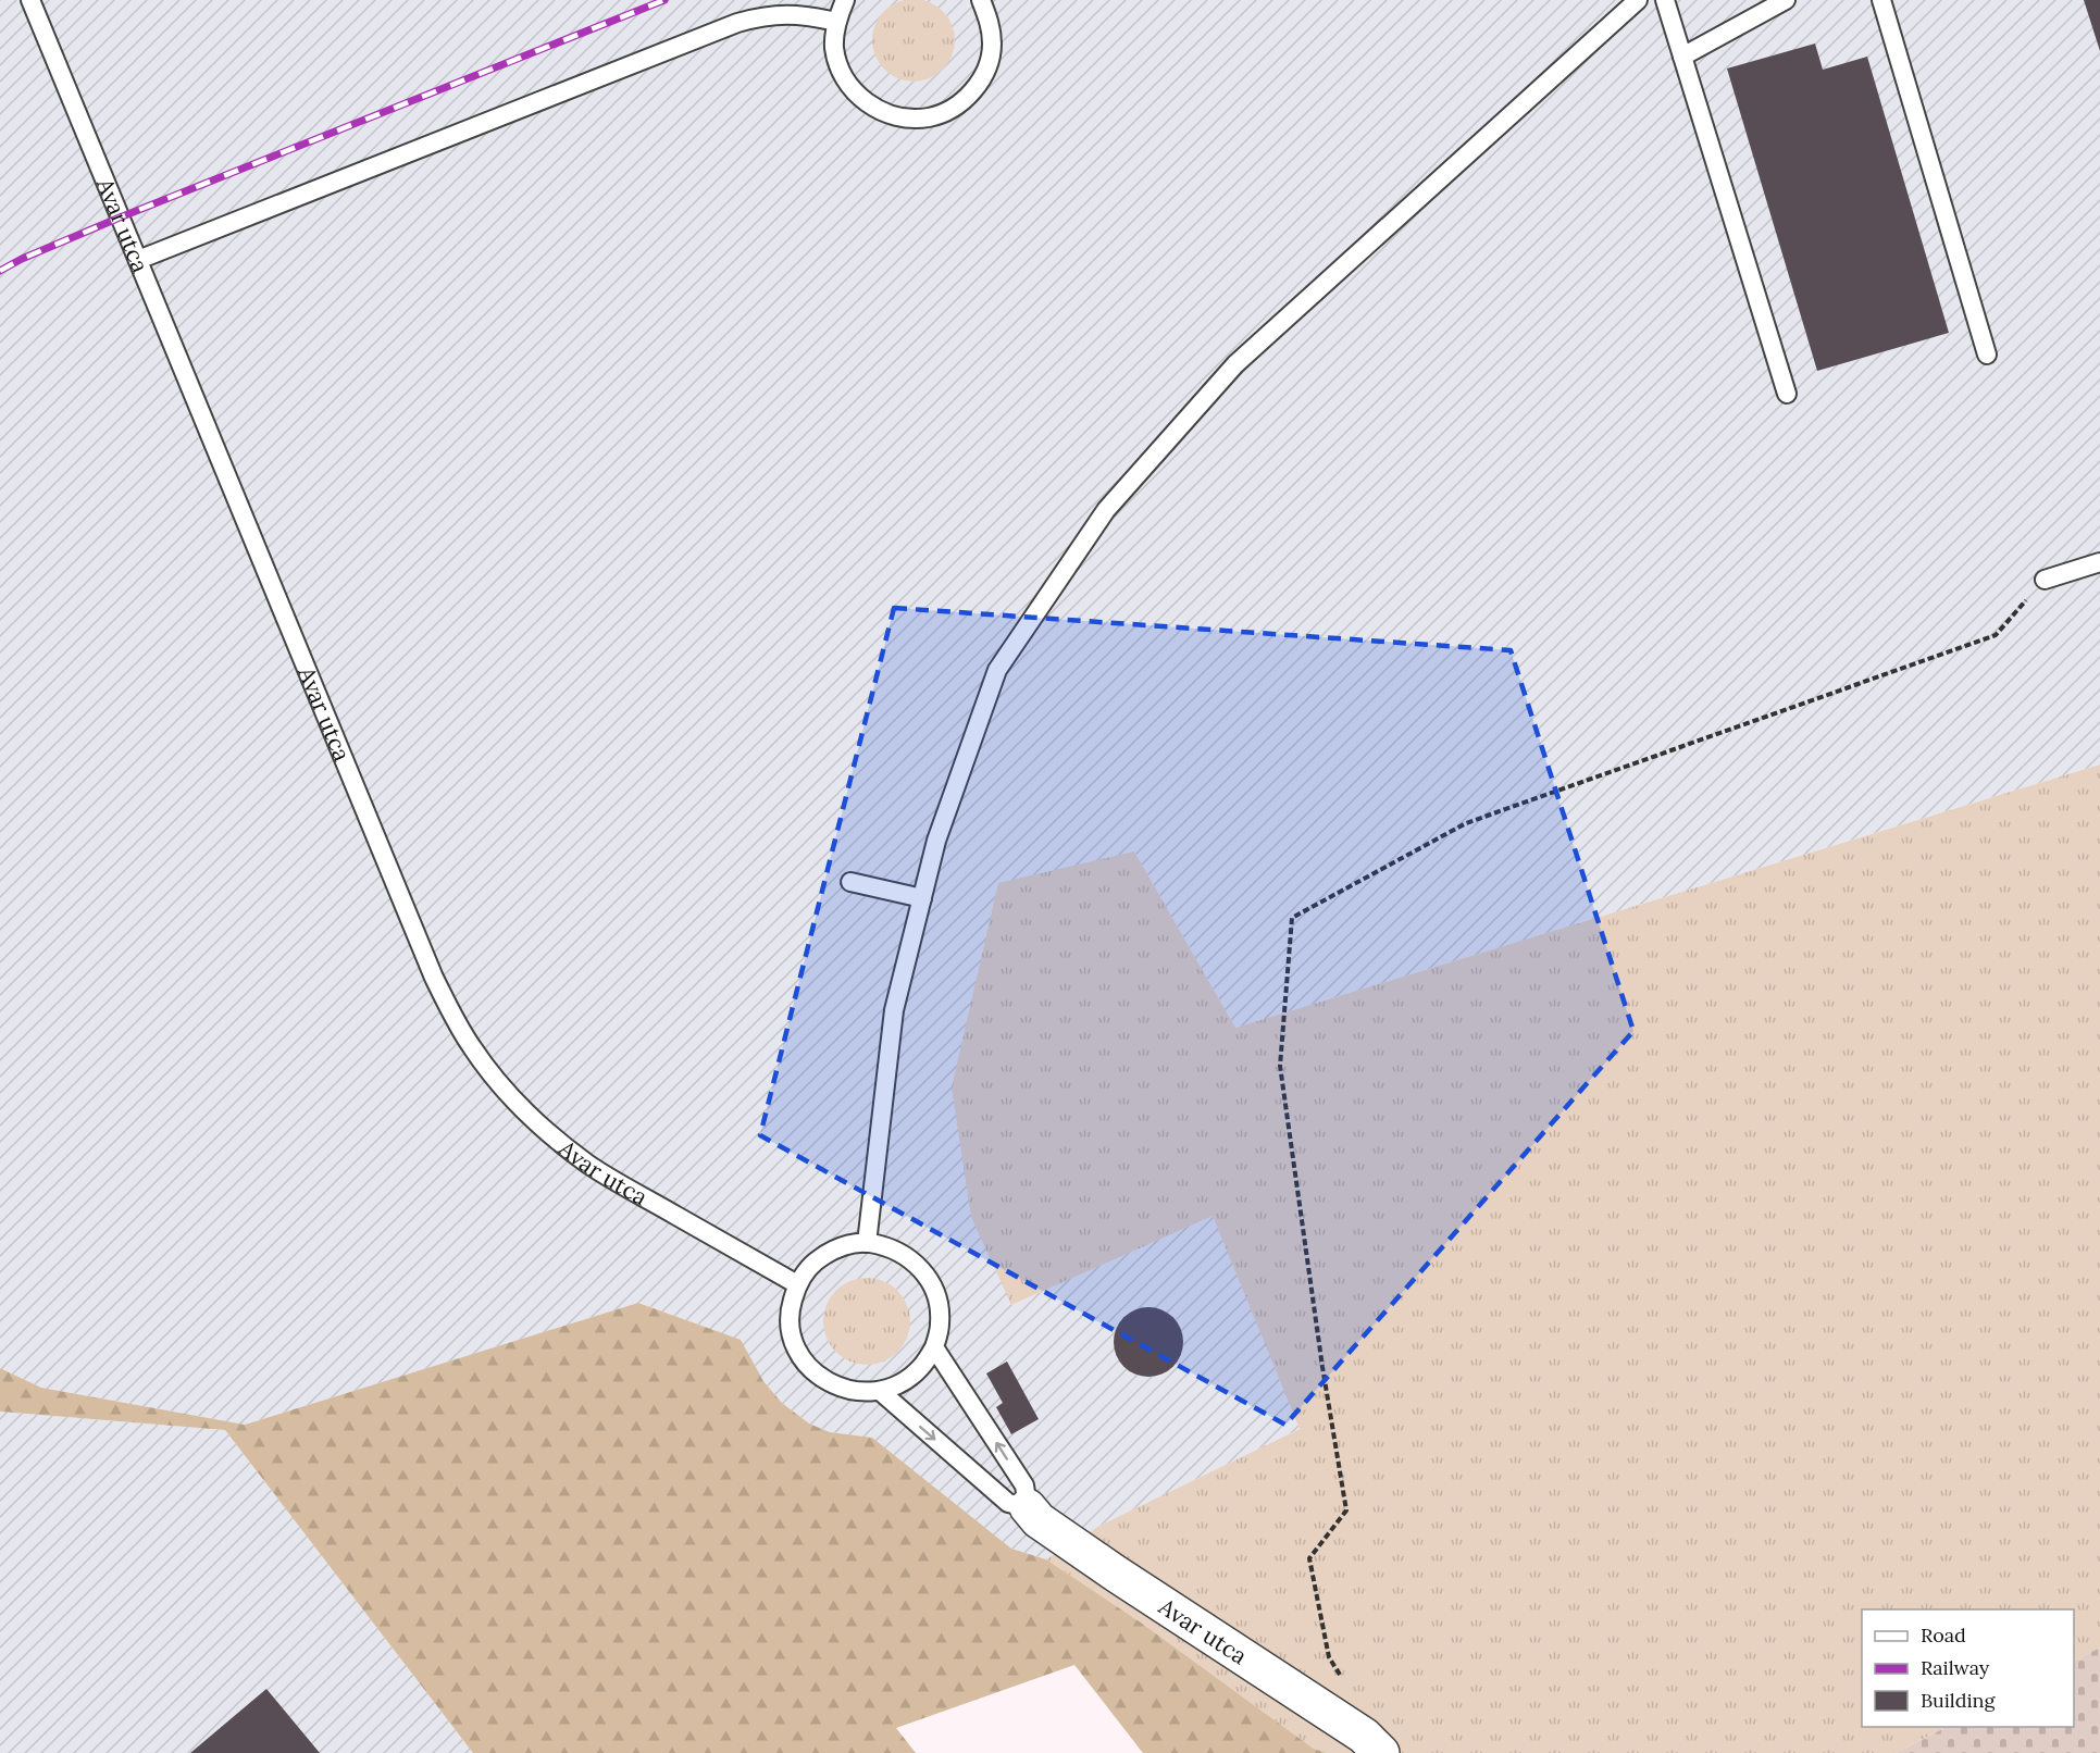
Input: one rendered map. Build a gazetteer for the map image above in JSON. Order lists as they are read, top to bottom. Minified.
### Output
{"streets":{"street":["Avar utca"]},"legend":["Road","Railway","Building"]}
